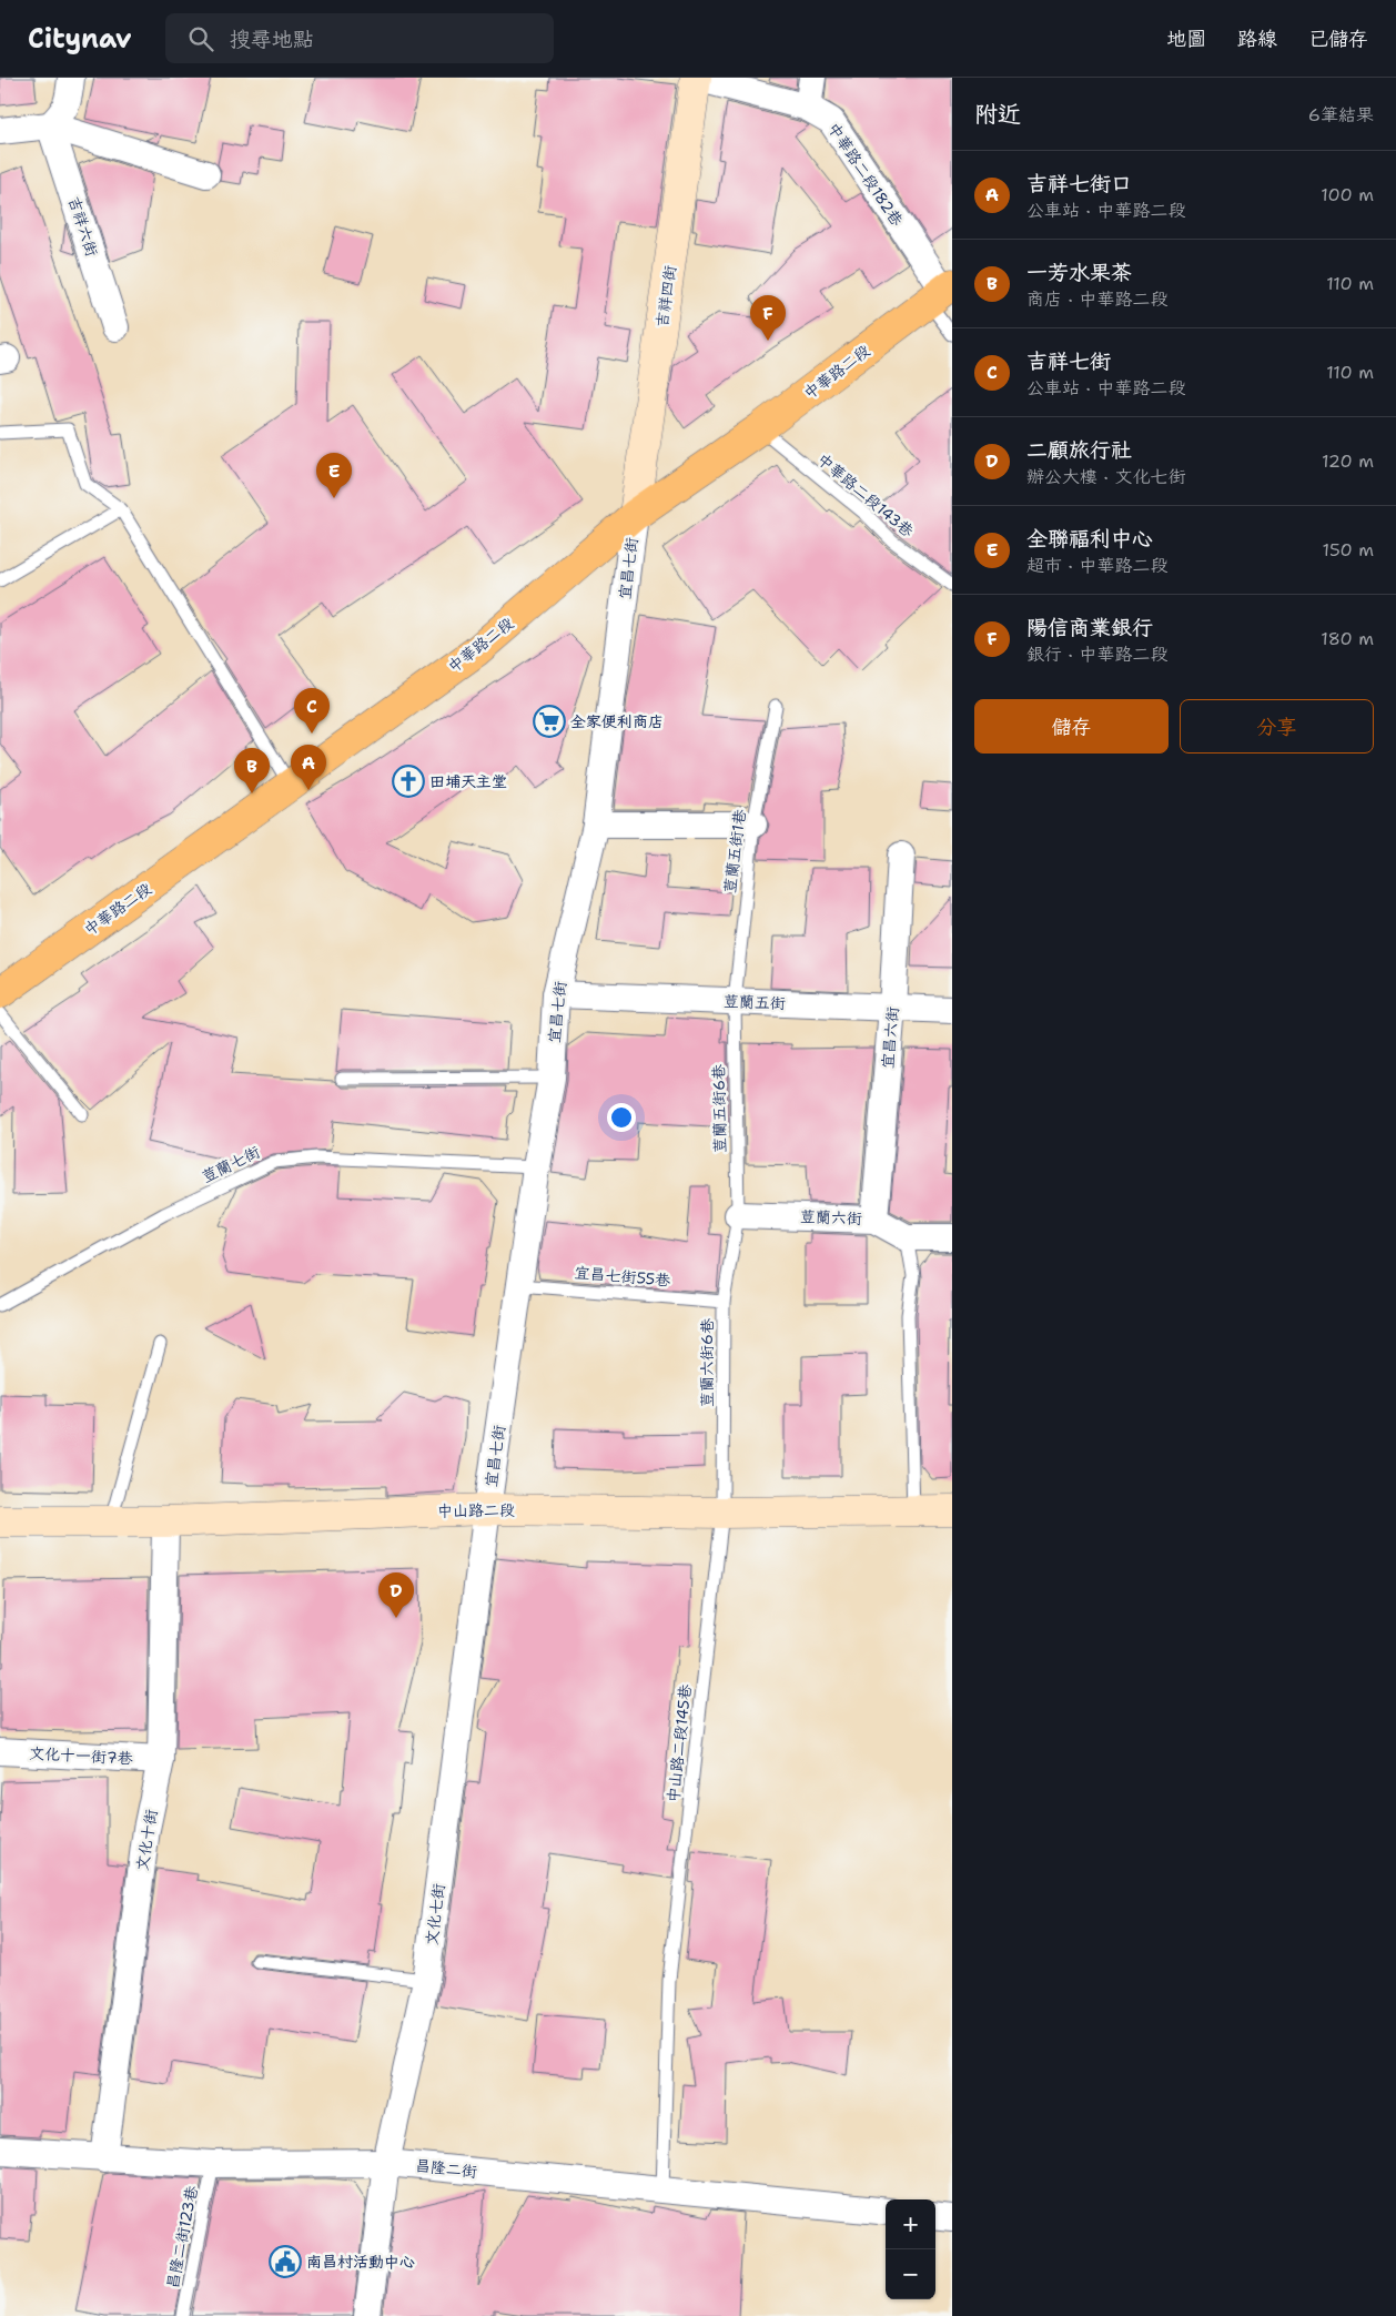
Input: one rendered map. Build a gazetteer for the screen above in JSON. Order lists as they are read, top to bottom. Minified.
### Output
{"streets":{"main road":["中華路二段"],"street":["中華路二段182巷","吉祥六街","吉祥四街","宜昌七街","荳蘭五街","宜昌六街","荳蘭六街","中山路二段","文化十一街7巷","文化十街","文化七街","昌隆二街"],"lane":["中華路二段143巷","荳蘭五街1巷","荳蘭五街6巷","荳蘭七街","宜昌七街55巷","荳蘭六街6巷","中山路二段145巷","昌隆二街123巷"]},"crossings":[["中華路二段182巷","吉祥四街"],["中華路二段182巷","中華路二段"],["吉祥四街","中華路二段"],["吉祥四街","宜昌七街"],["中華路二段","中華路二段143巷"],["中華路二段","宜昌七街"],["宜昌七街","荳蘭五街"],["宜昌七街","荳蘭七街"],["宜昌七街","宜昌七街55巷"],["宜昌七街","中山路二段"],["宜昌七街","文化七街"],["荳蘭五街1巷","荳蘭五街"],["荳蘭五街1巷","荳蘭五街6巷"],["荳蘭五街","宜昌六街"],["荳蘭五街","荳蘭五街6巷"],["宜昌六街","荳蘭六街"],["荳蘭五街6巷","荳蘭六街"],["荳蘭五街6巷","荳蘭六街6巷"],["荳蘭六街","荳蘭六街6巷"],["宜昌七街55巷","荳蘭六街6巷"],["荳蘭六街6巷","中山路二段"],["荳蘭六街6巷","中山路二段145巷"],["中山路二段","中山路二段145巷"],["中山路二段","文化十街"],["中山路二段","文化七街"],["中山路二段145巷","昌隆二街"],["文化十一街7巷","文化十街"],["文化十街","昌隆二街"],["文化七街","昌隆二街"],["昌隆二街","昌隆二街123巷"]],"places":{"supermarket":["全家便利商店"],"church":["田埔天主堂"],"public building":["南昌村活動中心"]},"page":{"header":"Citynav","search":"搜尋地點","nav":["地圖","路線","已儲存"],"heading":["附近","6筆結果"],"list":[{"mark":"A","name":"吉祥七街口","note":"公車站 · 中華路二段","value":"100 m"},{"mark":"B","name":"一芳水果茶","note":"商店 · 中華路二段","value":"110 m"},{"mark":"C","name":"吉祥七街","note":"公車站 · 中華路二段","value":"110 m"},{"mark":"D","name":"二顧旅行社","note":"辦公大樓 · 文化七街","value":"120 m"},{"mark":"E","name":"全聯福利中心","note":"超市 · 中華路二段","value":"150 m"},{"mark":"F","name":"陽信商業銀行","note":"銀行 · 中華路二段","value":"180 m"}],"pins":["F","E","C","A","B","D"],"buttons":["儲存","分享"],"map_buttons":["+","−"]}}
